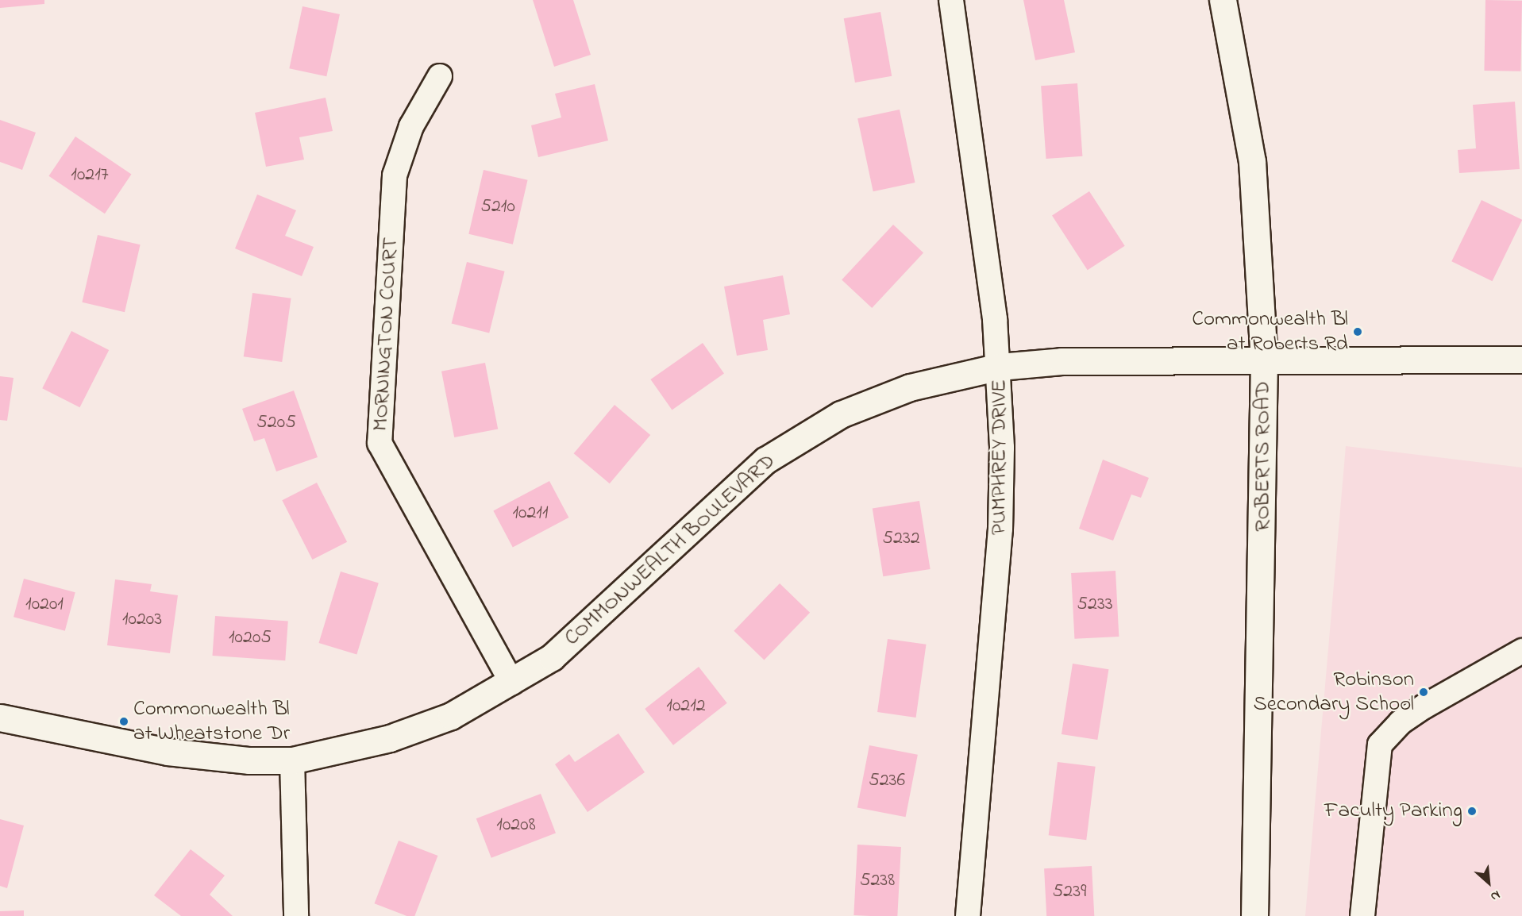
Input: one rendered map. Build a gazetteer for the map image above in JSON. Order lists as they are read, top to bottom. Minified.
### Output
{"streets":{"street":["MORNINGTON COURT","ROBERTS ROAD","PUMPHREY DRIVE","COMMONWEALTH BOULEVARD"]},"crossings":[["MORNINGTON COURT","COMMONWEALTH BOULEVARD"],["ROBERTS ROAD","COMMONWEALTH BOULEVARD"],["PUMPHREY DRIVE","COMMONWEALTH BOULEVARD"]],"places":["Commonwealth Bl at Roberts Rd","Robinson Secondary School","Commonwealth Bl at Wheatstone Dr","Faculty Parking"],"house_numbers":["10217","5210","5205","10211","5232","10201","5233","10203","10205","10212","5236","10208","5238","5239"],"north":"bottom right"}
